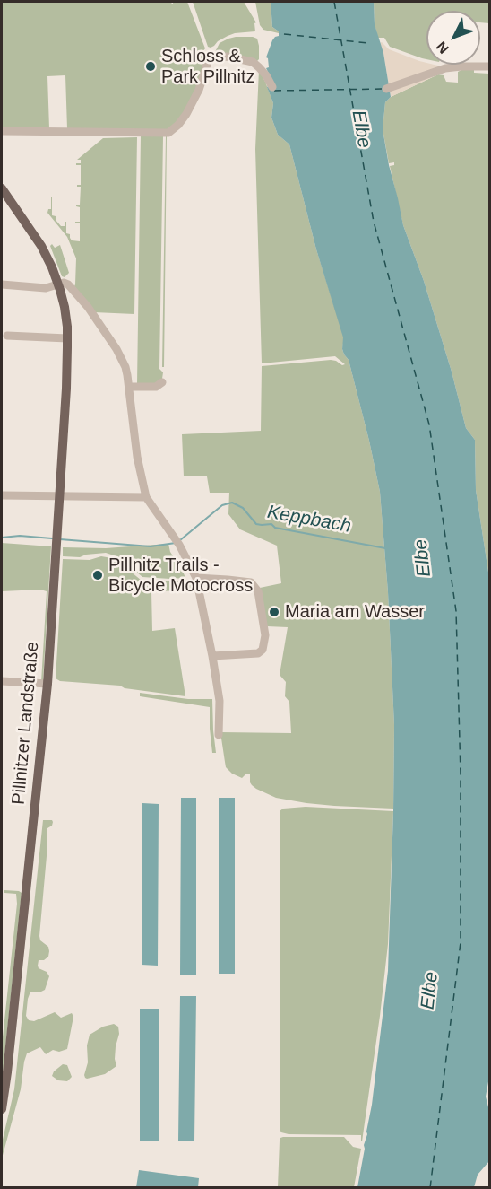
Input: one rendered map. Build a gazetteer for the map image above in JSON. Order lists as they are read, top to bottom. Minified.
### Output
{"streets":{"main road":["Pillnitzer Landstraße"]},"water":["Elbe","Keppbach"],"places":["Schloss & Park Pillnitz","Pillnitz Trails - Bicycle Motocross","Maria am Wasser"],"north":"bottom left"}
